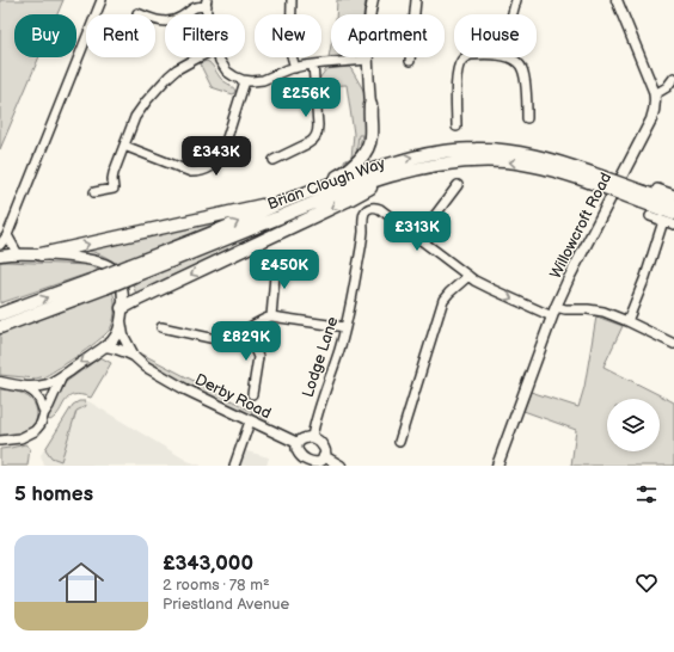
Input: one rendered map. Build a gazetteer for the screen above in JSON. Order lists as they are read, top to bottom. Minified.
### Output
{"streets":{"highway":["Brian Clough Way"],"main road":["Willowcroft Road","Derby Road"],"street":["Lodge Lane"]},"crossings":[["Lodge Lane","Derby Road"]],"page":{"chip":["Buy","Rent","Filters","New","Apartment","House"],"price":["£256K","£343K","£313K","£450K","£829K"],"heading":"5 homes","list":[{"name":"£343,000","note":"2 rooms · 78 m² · Priestland Avenue"}]}}
